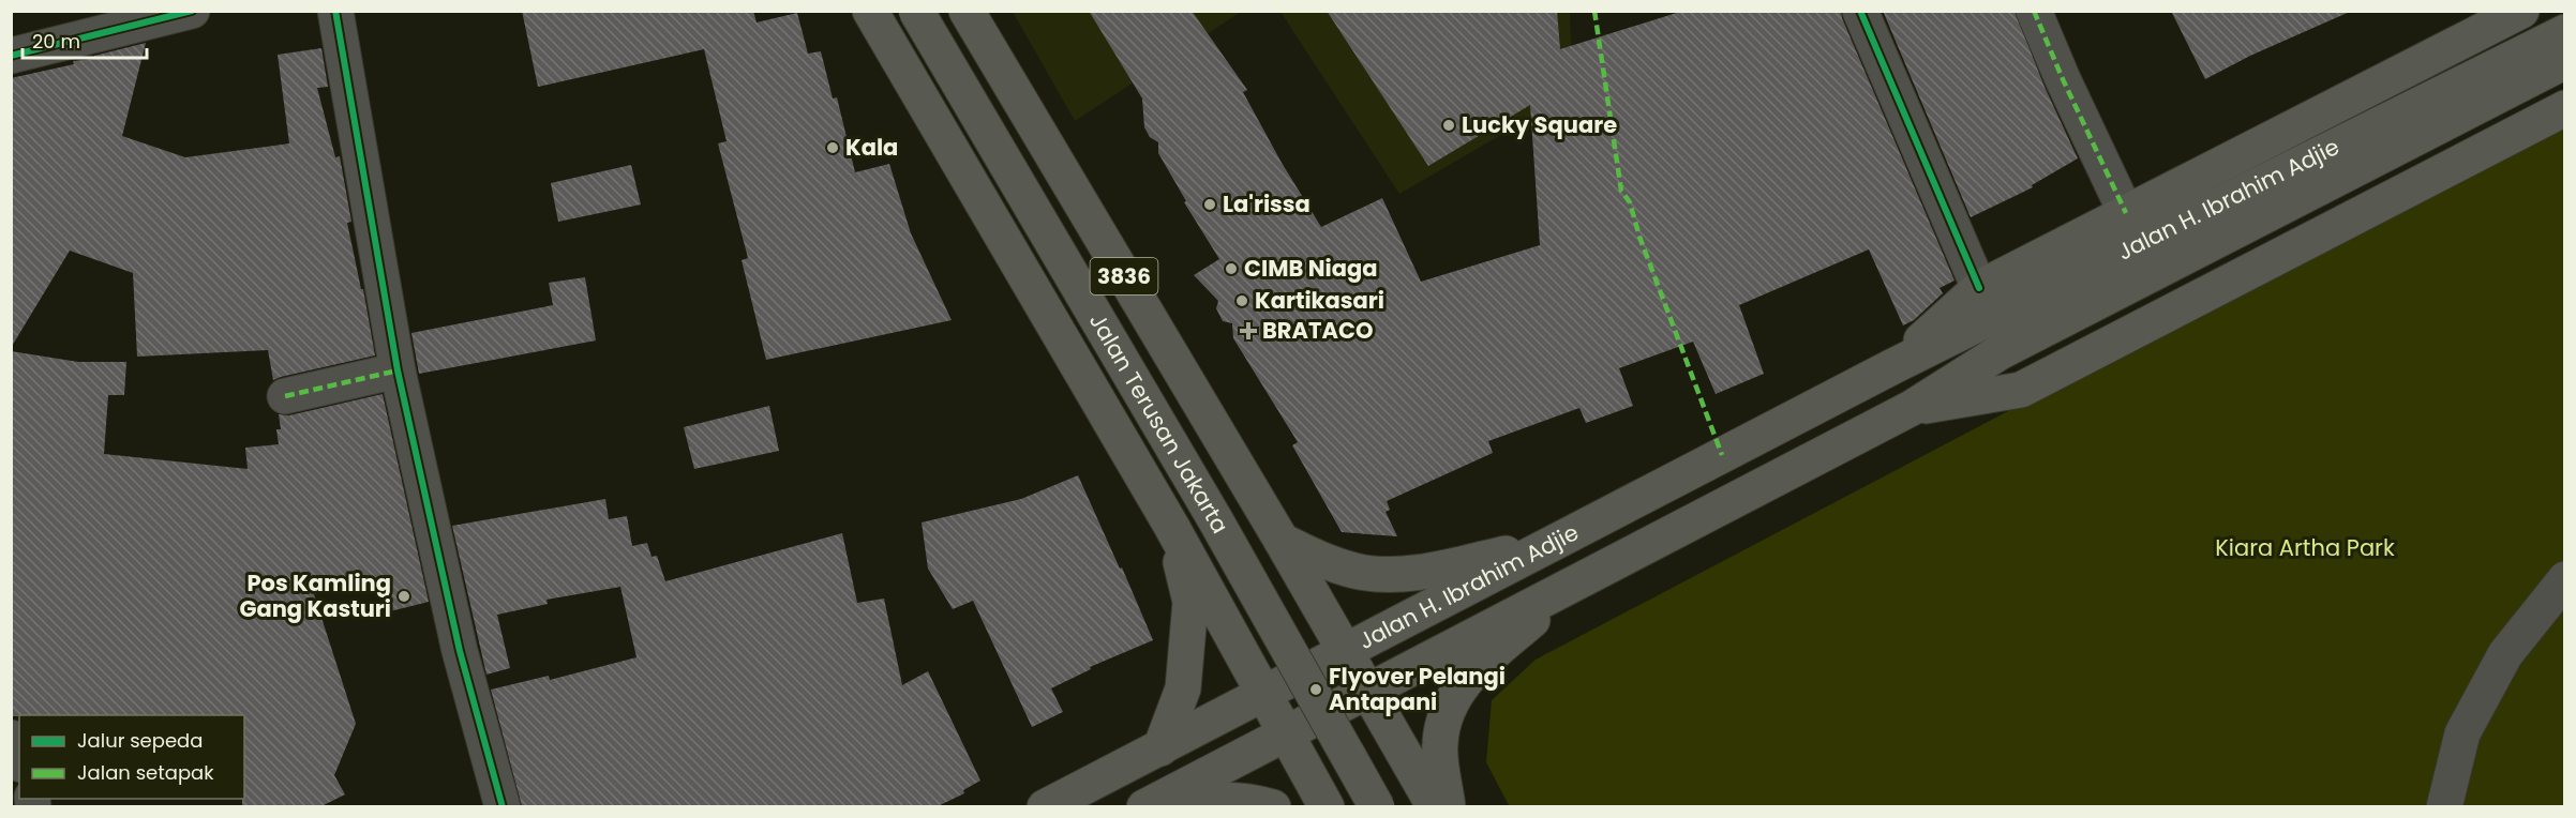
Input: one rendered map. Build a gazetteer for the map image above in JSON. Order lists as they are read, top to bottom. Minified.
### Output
{"streets":{"main road":["Jalan H. Ibrahim Adjie","3836","Jalan Terusan Jakarta"]},"crossings":[["Jalan H. Ibrahim Adjie","Jalan Terusan Jakarta"]],"parks":["Kiara Artha Park"],"places":{"other":["Lucky Square","Kala","La'rissa","CIMB Niaga","Kartikasari","Pos Kamling Gang Kasturi","Flyover Pelangi Antapani"],"health":["BRATACO"]},"legend":["Jalur sepeda","Jalan setapak"],"scale_bar":"20 m"}
